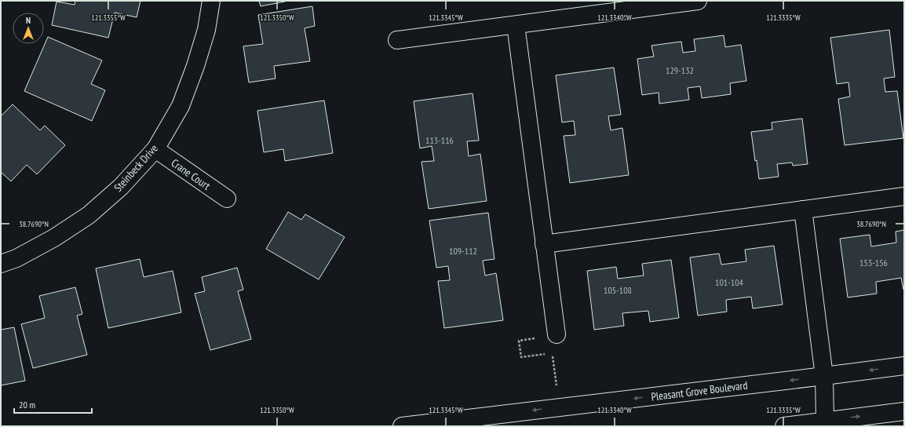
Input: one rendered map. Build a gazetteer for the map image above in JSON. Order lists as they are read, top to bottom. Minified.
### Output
{"streets":{"main road":["Steinbeck Drive","Crane Court","Pleasant Grove Boulevard"]},"crossings":[["Steinbeck Drive","Crane Court"]],"one_way":["Pleasant Grove Boulevard"],"house_numbers":["129-132","113-116","109-112","153-156","101-104","105-108"],"scale_bar":"20 m","north":"top","coordinates":["121.3355°W","121.3350°W","121.3345°W","121.3340°W","121.3335°W","38.7690°N"]}
